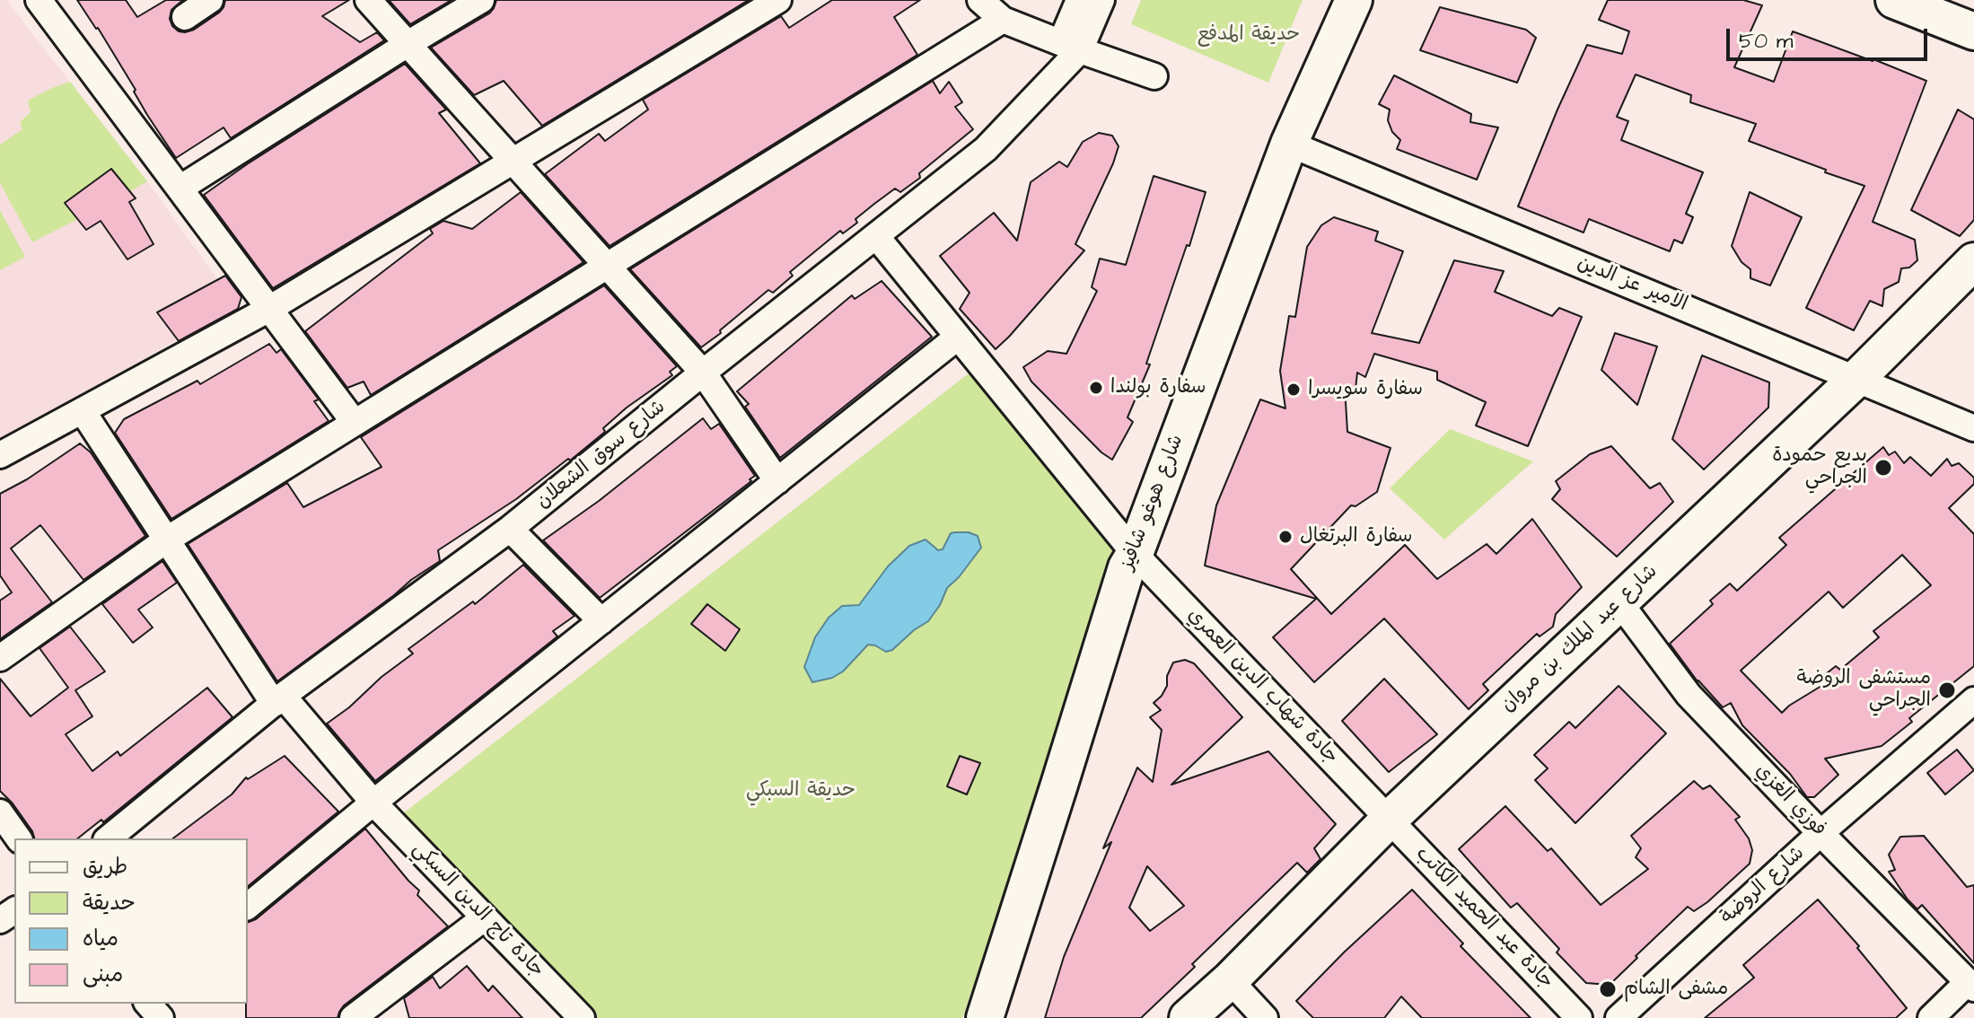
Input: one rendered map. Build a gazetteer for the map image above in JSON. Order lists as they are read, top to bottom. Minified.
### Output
{"streets":{"main road":["شارع هوغو شافيز","شارع عبد الملك بن مروان"],"street":["الامير عز الدين","شارع سوق الشعلان","جادة شهاب الدين العمري","فوزي الغزي","شارع الروضة","جادة تاج الدين السبكي","جادة عبد الحميد الكاتب"]},"crossings":[["الامير عز الدين","شارع هوغو شافيز"],["الامير عز الدين","شارع عبد الملك بن مروان"],["شارع سوق الشعلان","جادة شهاب الدين العمري"],["شارع سوق الشعلان","جادة تاج الدين السبكي"],["شارع هوغو شافيز","جادة شهاب الدين العمري"],["شارع عبد الملك بن مروان","جادة شهاب الدين العمري"],["شارع عبد الملك بن مروان","فوزي الغزي"],["شارع عبد الملك بن مروان","جادة عبد الحميد الكاتب"],["جادة شهاب الدين العمري","جادة عبد الحميد الكاتب"],["فوزي الغزي","شارع الروضة"]],"parks":["حديقة المدفع","حديقة السبكي"],"places":["سفارة بولندا","سفارة سويسرا","بديع حمودة الجراحي","سفارة البرتغال","مستشفى الروضة الجراحي","مشفى الشام"],"legend":["طريق","حديقة","مياه","مبنى"],"scale_bar":"50 m"}
